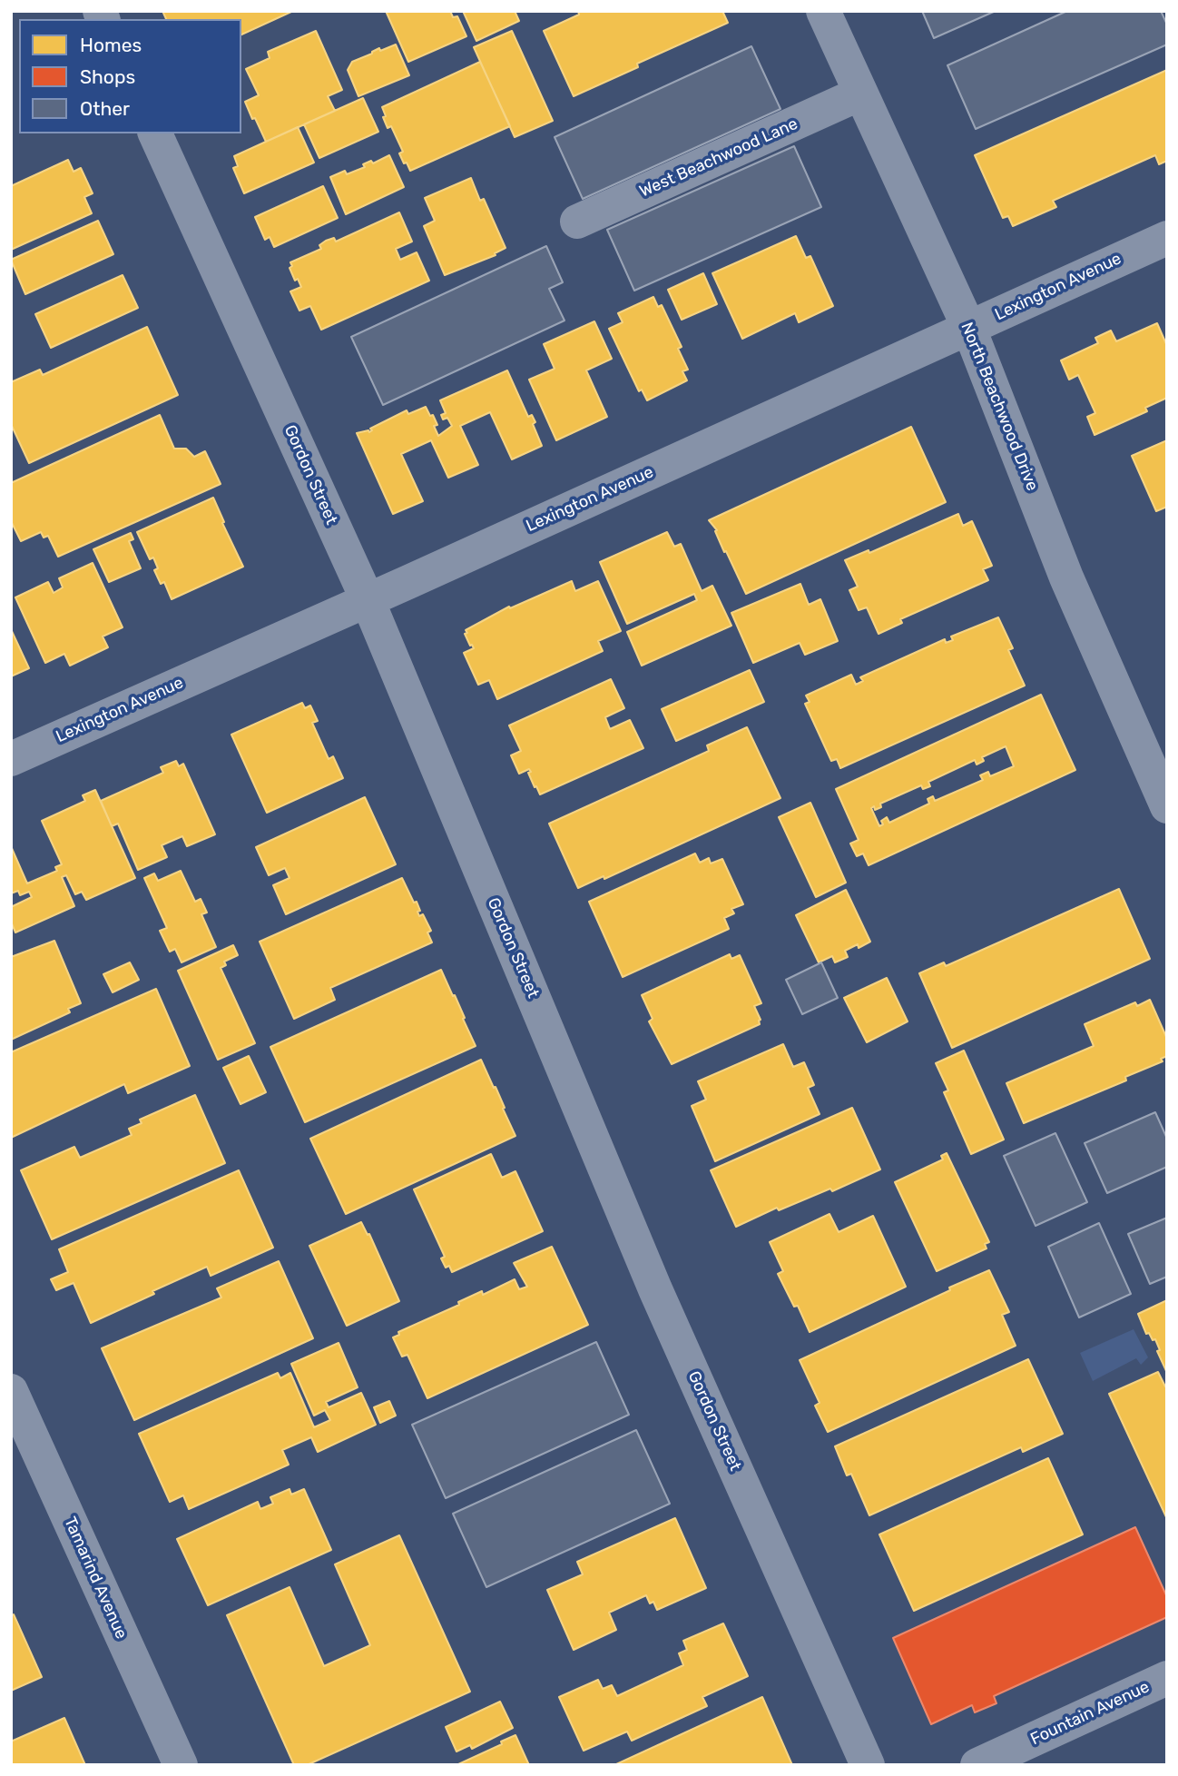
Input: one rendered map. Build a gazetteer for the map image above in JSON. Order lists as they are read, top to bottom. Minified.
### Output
{"streets":{"street":["West Beachwood Lane","Lexington Avenue","North Beachwood Drive","Gordon Street","Tamarind Avenue","Fountain Avenue"]},"crossings":[["West Beachwood Lane","North Beachwood Drive"],["Lexington Avenue","North Beachwood Drive"],["Lexington Avenue","Gordon Street"]],"legend":["Homes","Shops","Other"]}
